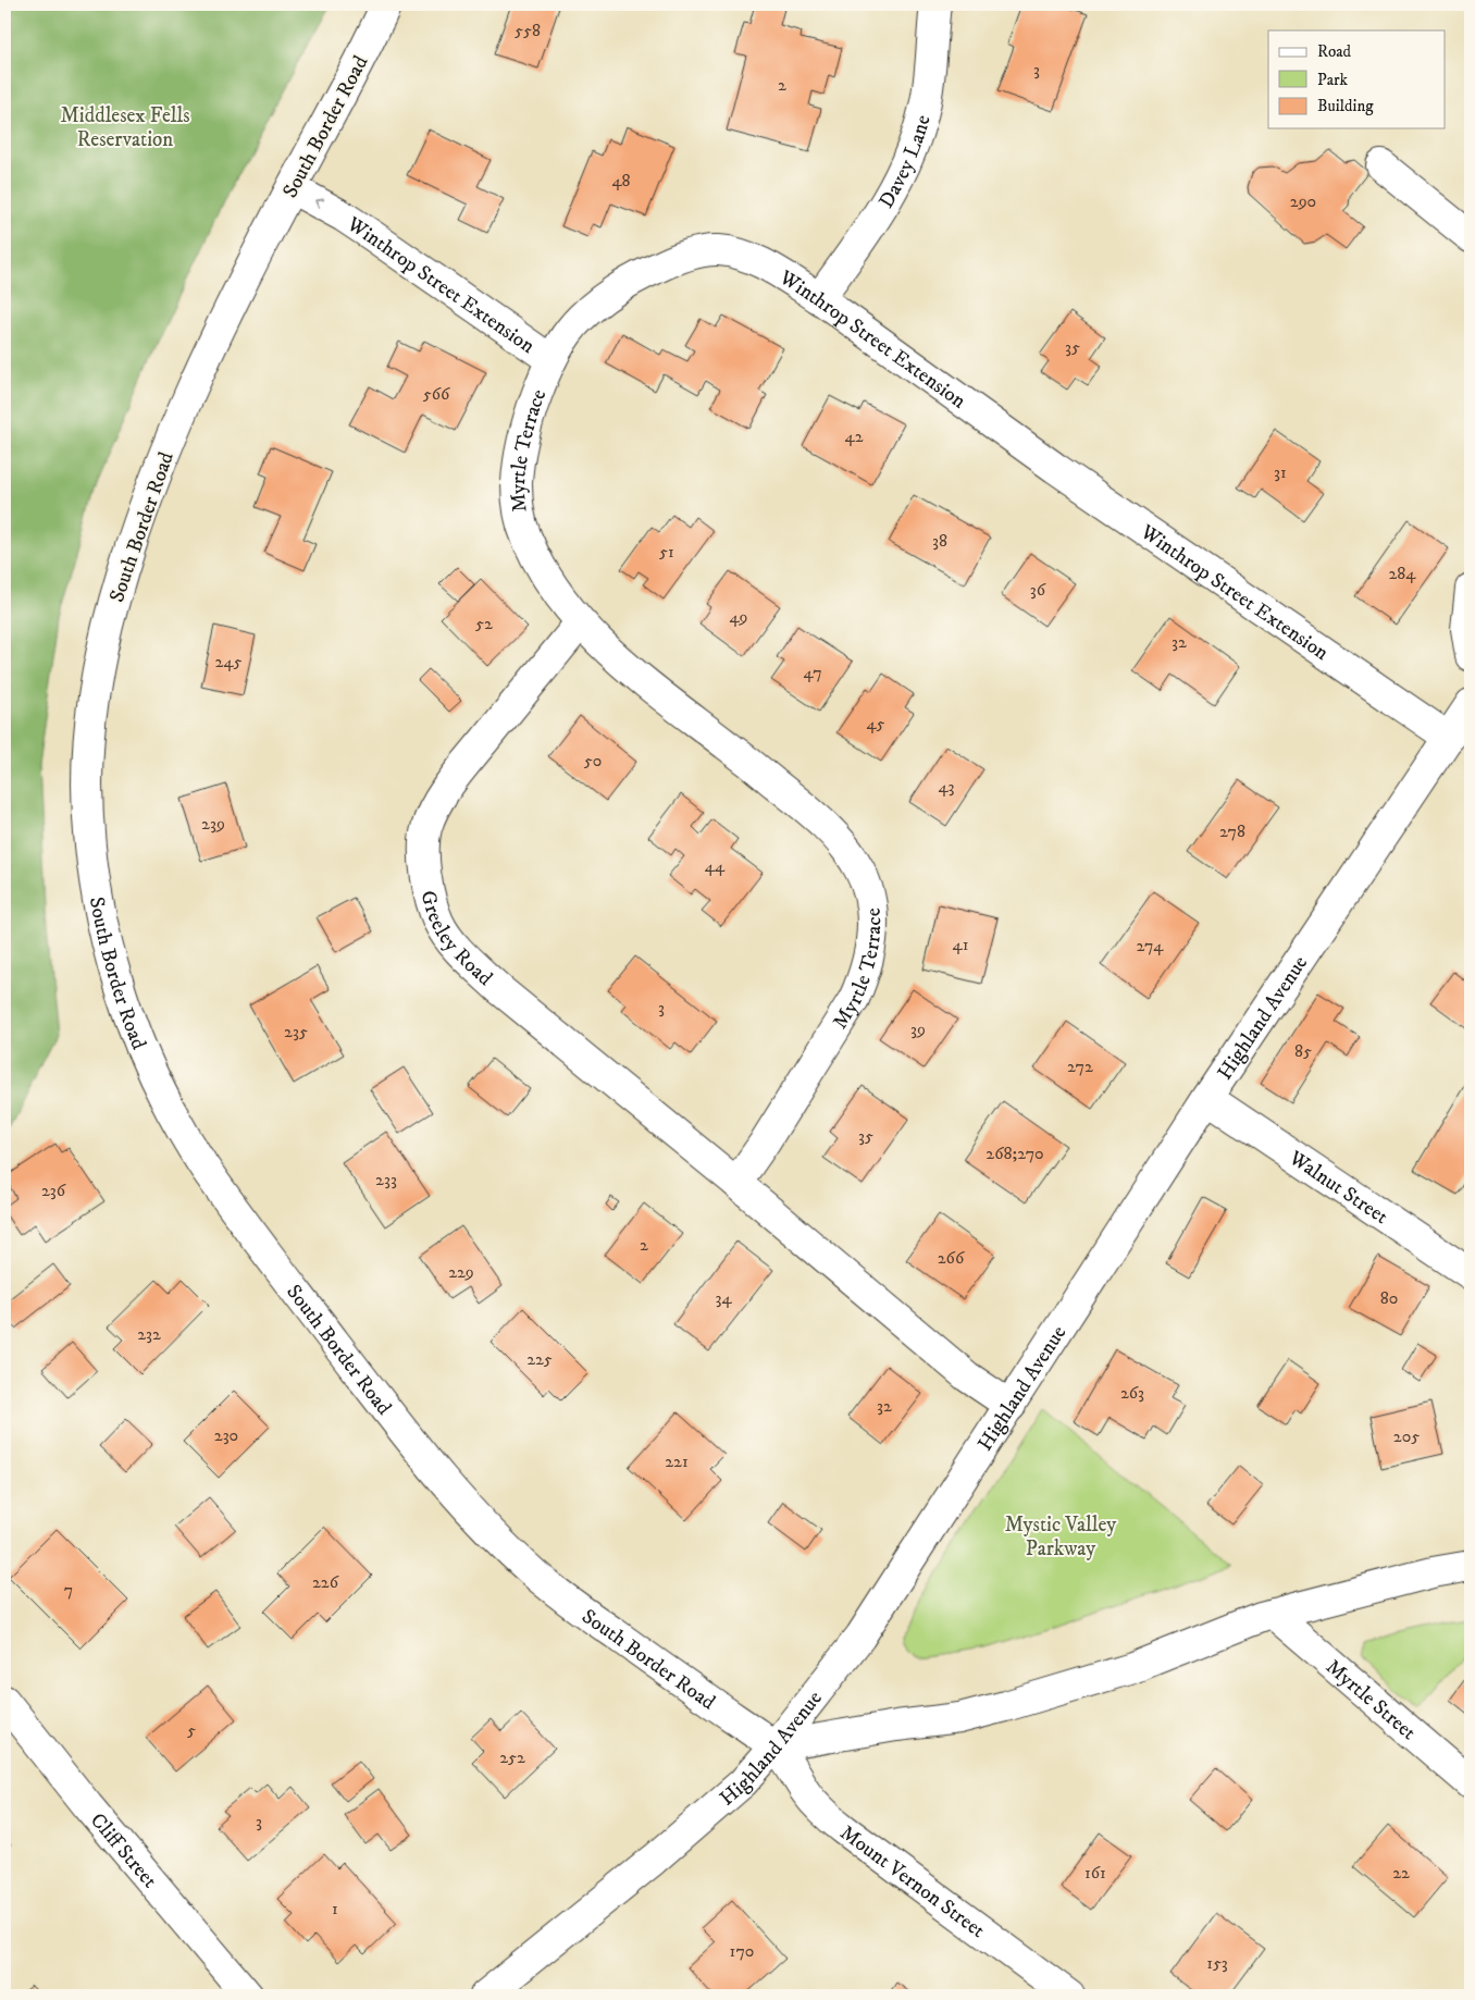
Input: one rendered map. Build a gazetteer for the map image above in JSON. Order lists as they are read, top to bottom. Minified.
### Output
{"streets":{"main road":["South Border Road","Davey Lane","Winthrop Street Extension","Myrtle Terrace","Greeley Road","Highland Avenue","Walnut Street","Myrtle Street","Cliff Street","Mount Vernon Street"]},"crossings":[["South Border Road","Winthrop Street Extension"],["South Border Road","Highland Avenue"],["South Border Road","Mount Vernon Street"],["Davey Lane","Winthrop Street Extension"],["Winthrop Street Extension","Myrtle Terrace"],["Winthrop Street Extension","Highland Avenue"],["Myrtle Terrace","Greeley Road"],["Highland Avenue","Walnut Street"],["Highland Avenue","Mount Vernon Street"]],"parks":["Middlesex Fells Reservation","Mystic Valley Parkway"],"house_numbers":["558","3","2","48","290","35","566","42","31","38","51","284","36","49","52","32","245","47","45","50","43","239","278","44","41","274","3","39","235","85","272","35","268;270","233","236","2","266","229","34","80","232","225","263","32","230","205","221","226","7","5","252","3","161","22","1","170","153"],"legend":["Road","Park","Building"]}
